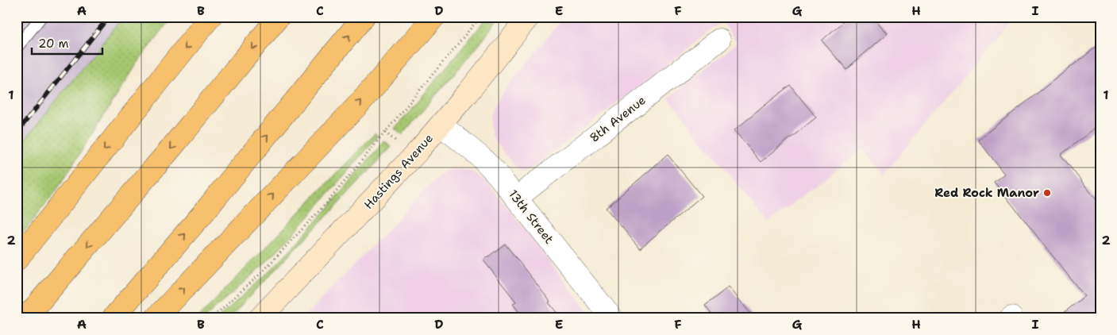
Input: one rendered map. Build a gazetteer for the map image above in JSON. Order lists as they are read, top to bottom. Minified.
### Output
{"streets":{"street":["8th Avenue","Hastings Avenue","13th Street"]},"crossings":[["8th Avenue","13th Street"],["Hastings Avenue","13th Street"]],"places":["Red Rock Manor"],"scale_bar":"20 m","grid":{"columns":["A","B","C","D","E","F","G","H","I"],"rows":["1","2"]}}
